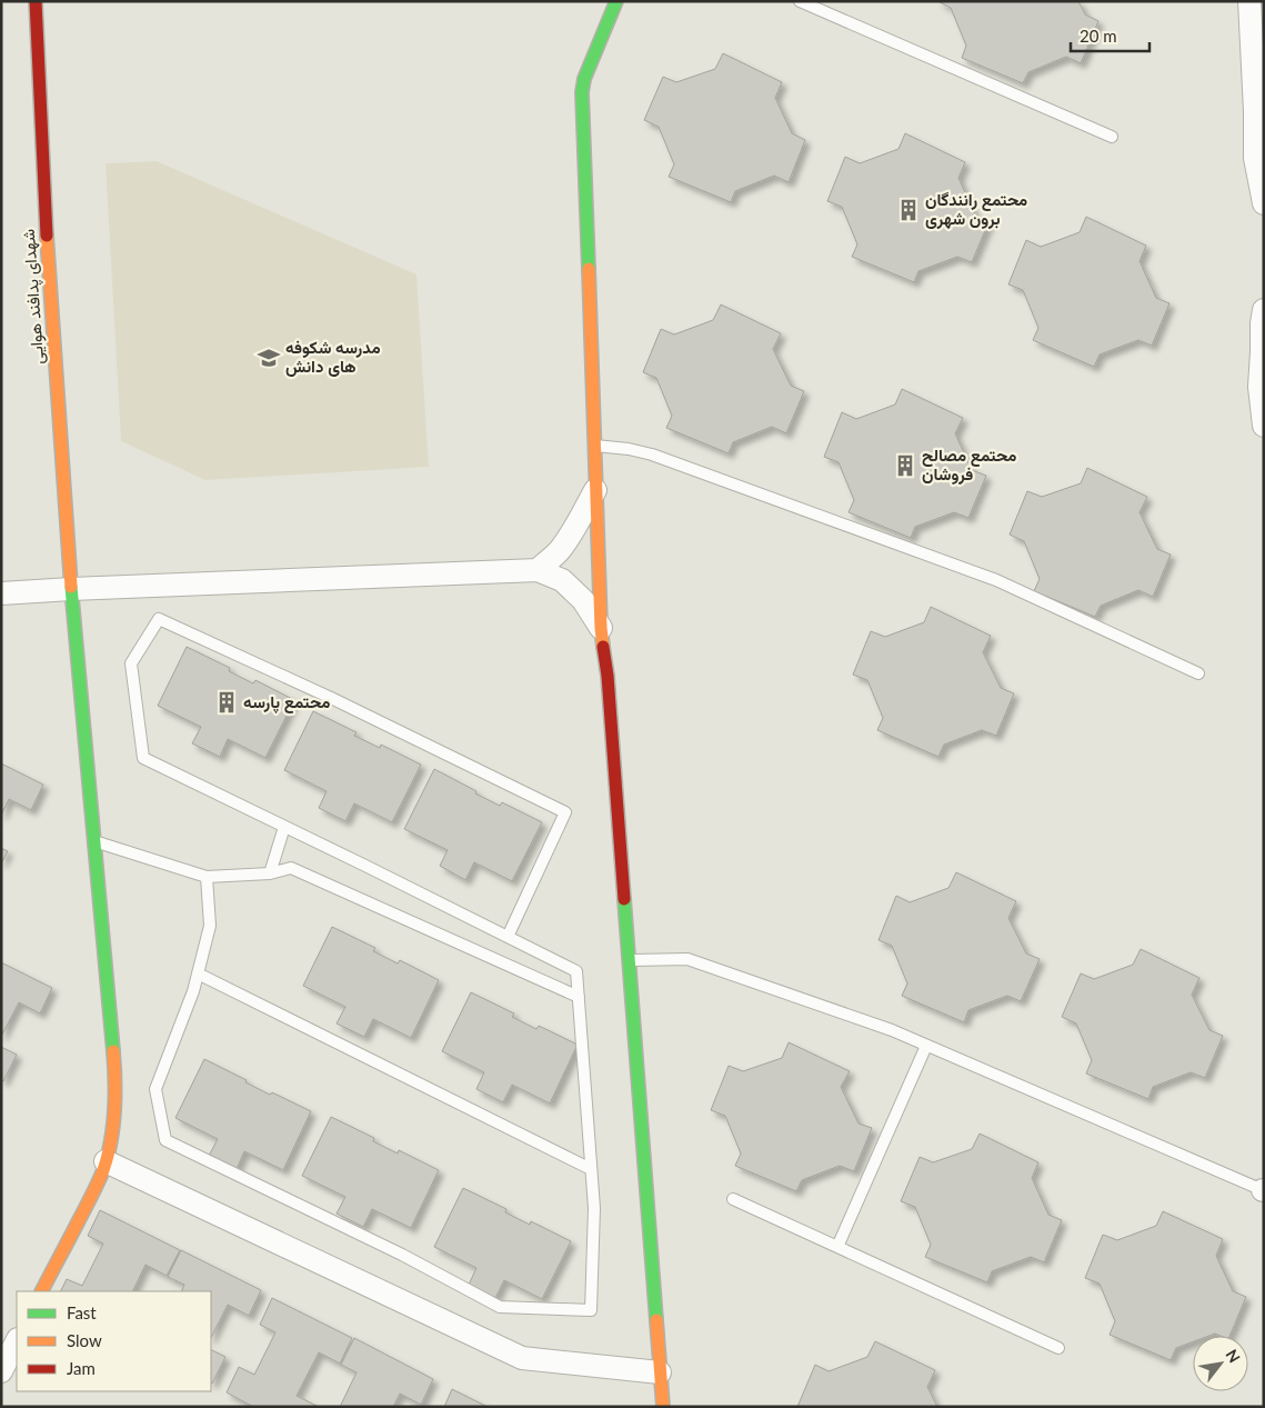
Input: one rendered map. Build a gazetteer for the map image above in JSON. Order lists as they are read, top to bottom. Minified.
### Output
{"streets":{"street":["شهدای پدافند هوایی"]},"places":{"building":["محتمع رانندگان برون شهری","محتمع مصالح فروشان","محتمع پارسه"],"school or university":["مدرسه شکوفه های دانش"]},"legend":["Fast","Slow","Jam"],"scale_bar":"20 m","north":"top right"}
